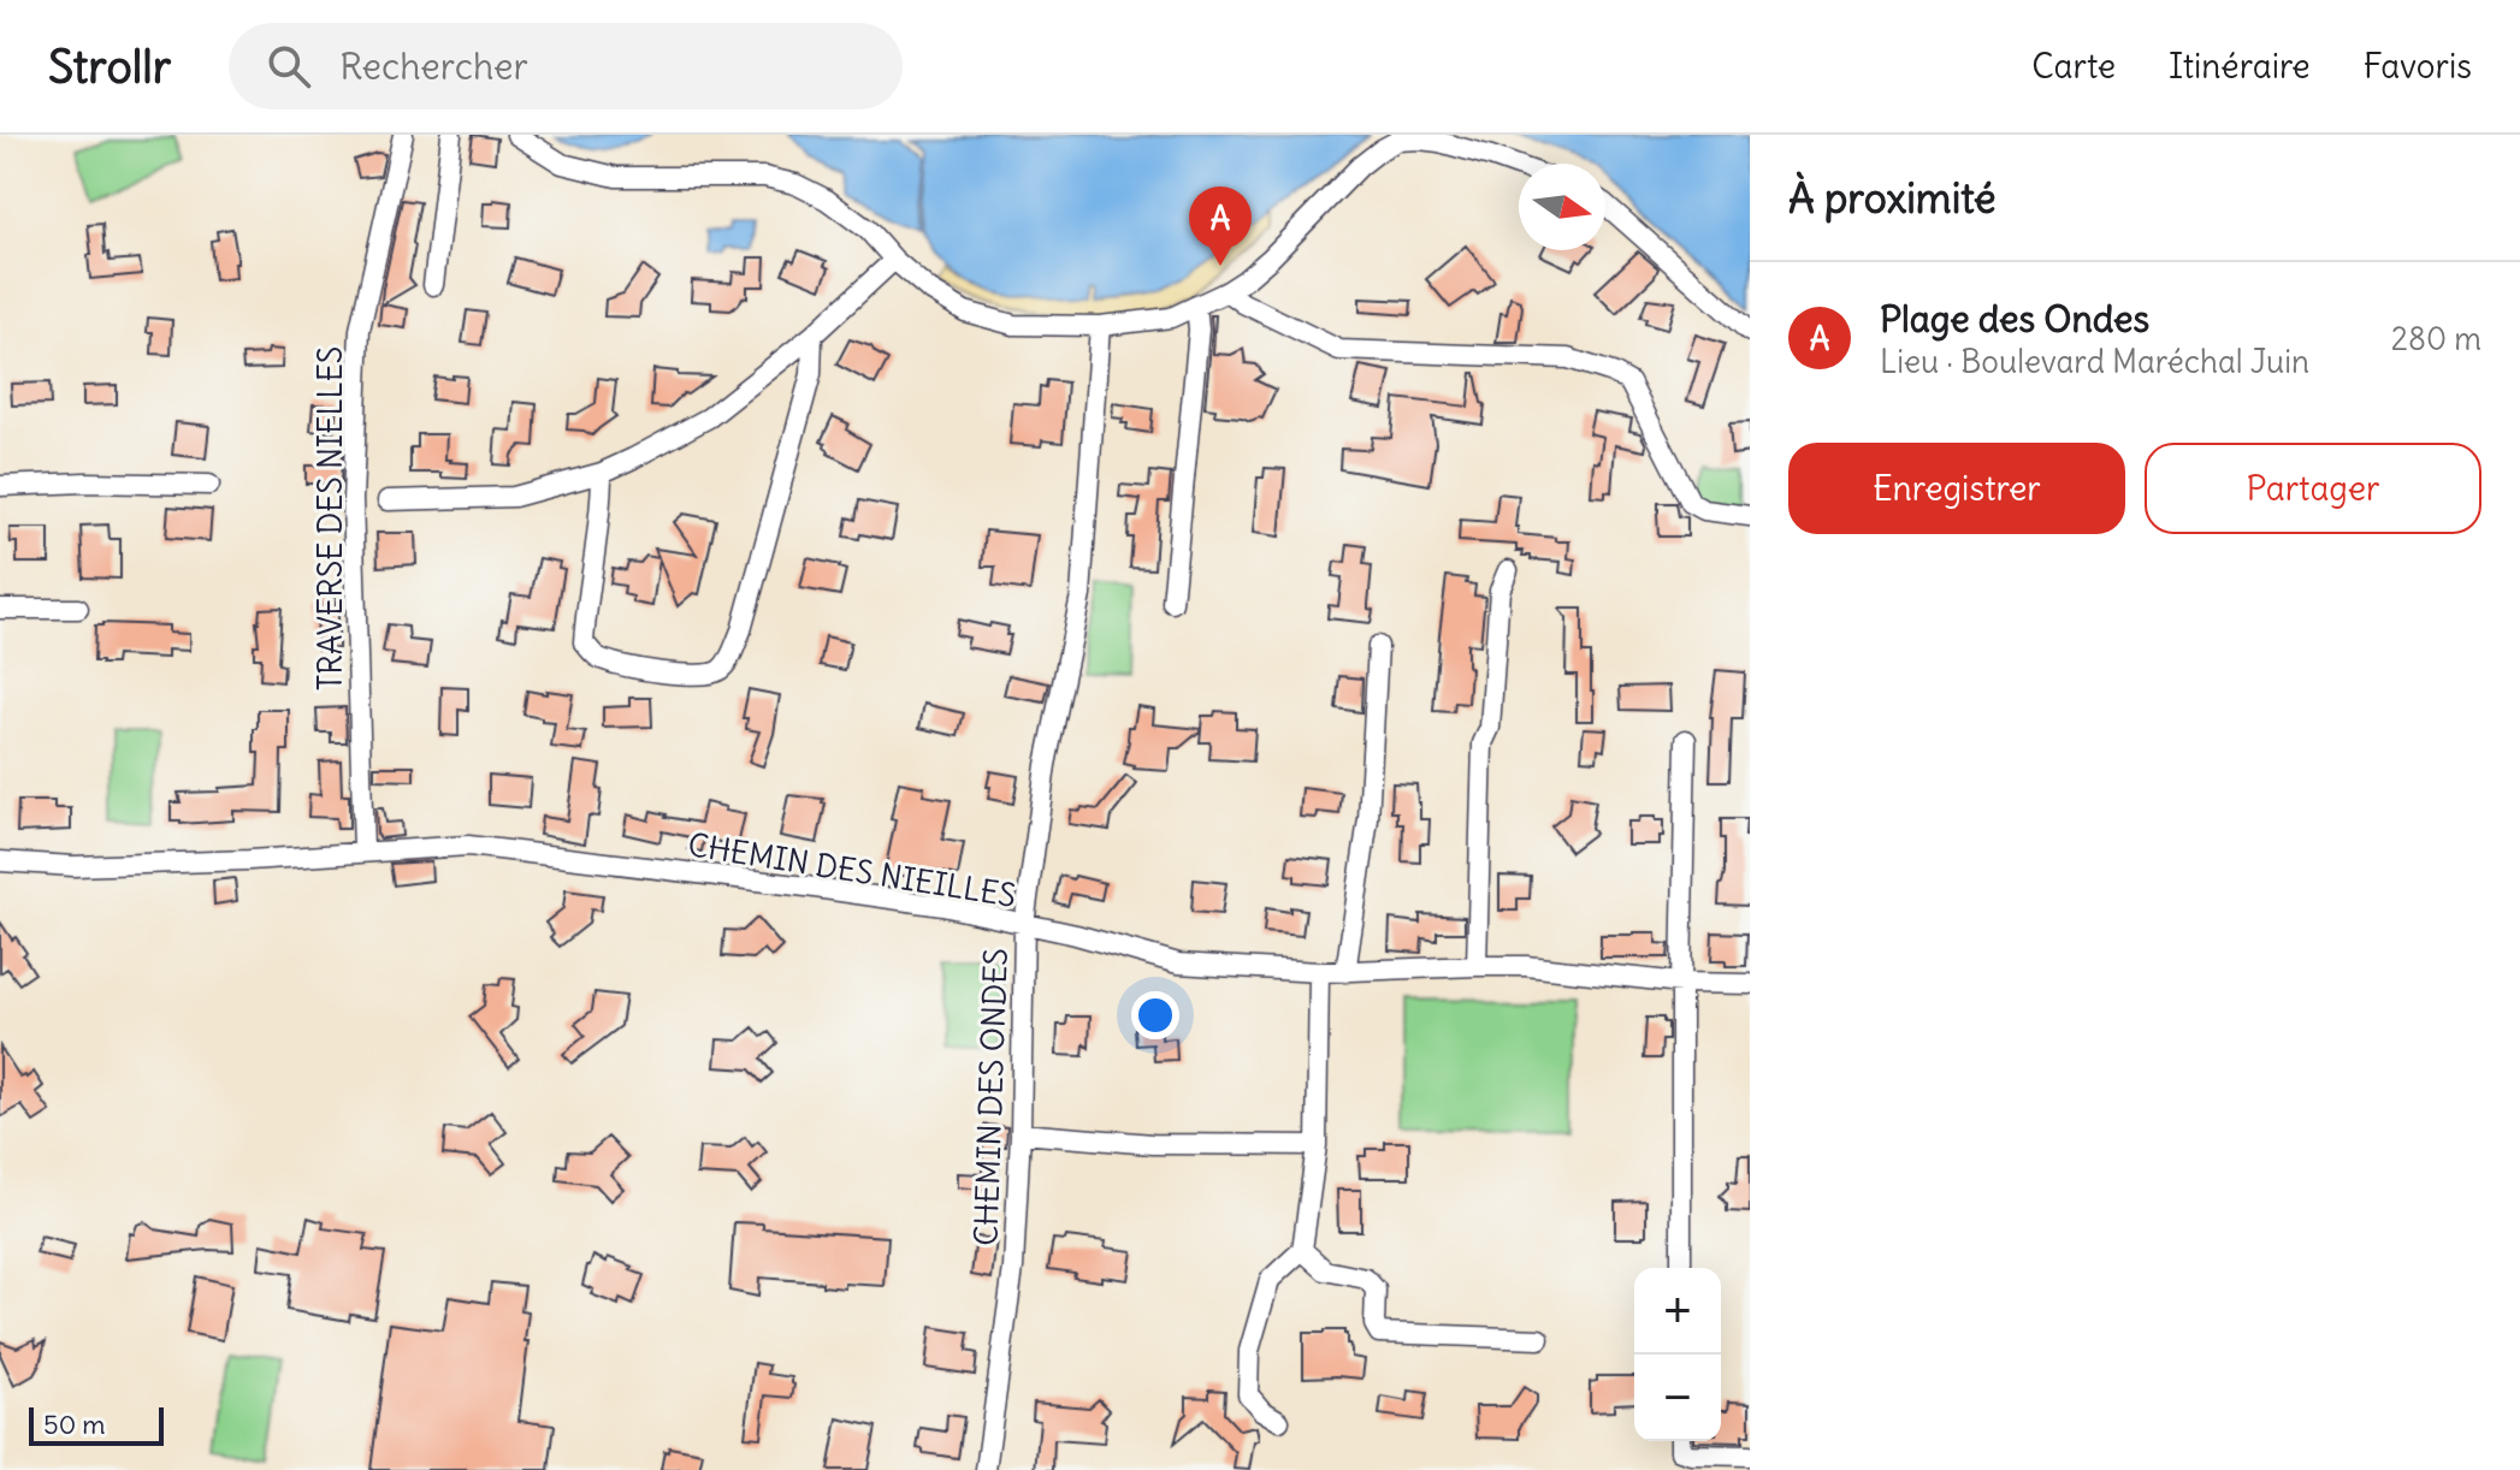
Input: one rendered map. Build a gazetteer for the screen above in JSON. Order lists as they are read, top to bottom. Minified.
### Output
{"streets":{"street":["TRAVERSE DES NIELLES","CHEMIN DES NIEILLES","CHEMIN DES ONDES"]},"crossings":[["TRAVERSE DES NIELLES","CHEMIN DES NIEILLES"],["CHEMIN DES NIEILLES","CHEMIN DES ONDES"]],"scale_bar":"50 m","north":"right","page":{"header":"Strollr","search":"Rechercher","nav":["Carte","Itinéraire","Favoris"],"heading":"À proximité","pins":"A","list":[{"mark":"A","name":"Plage des Ondes","note":"Lieu · Boulevard Maréchal Juin","value":"280 m"}],"buttons":["Enregistrer","Partager"],"map_buttons":["+","−"],"scale":"50 m"}}
